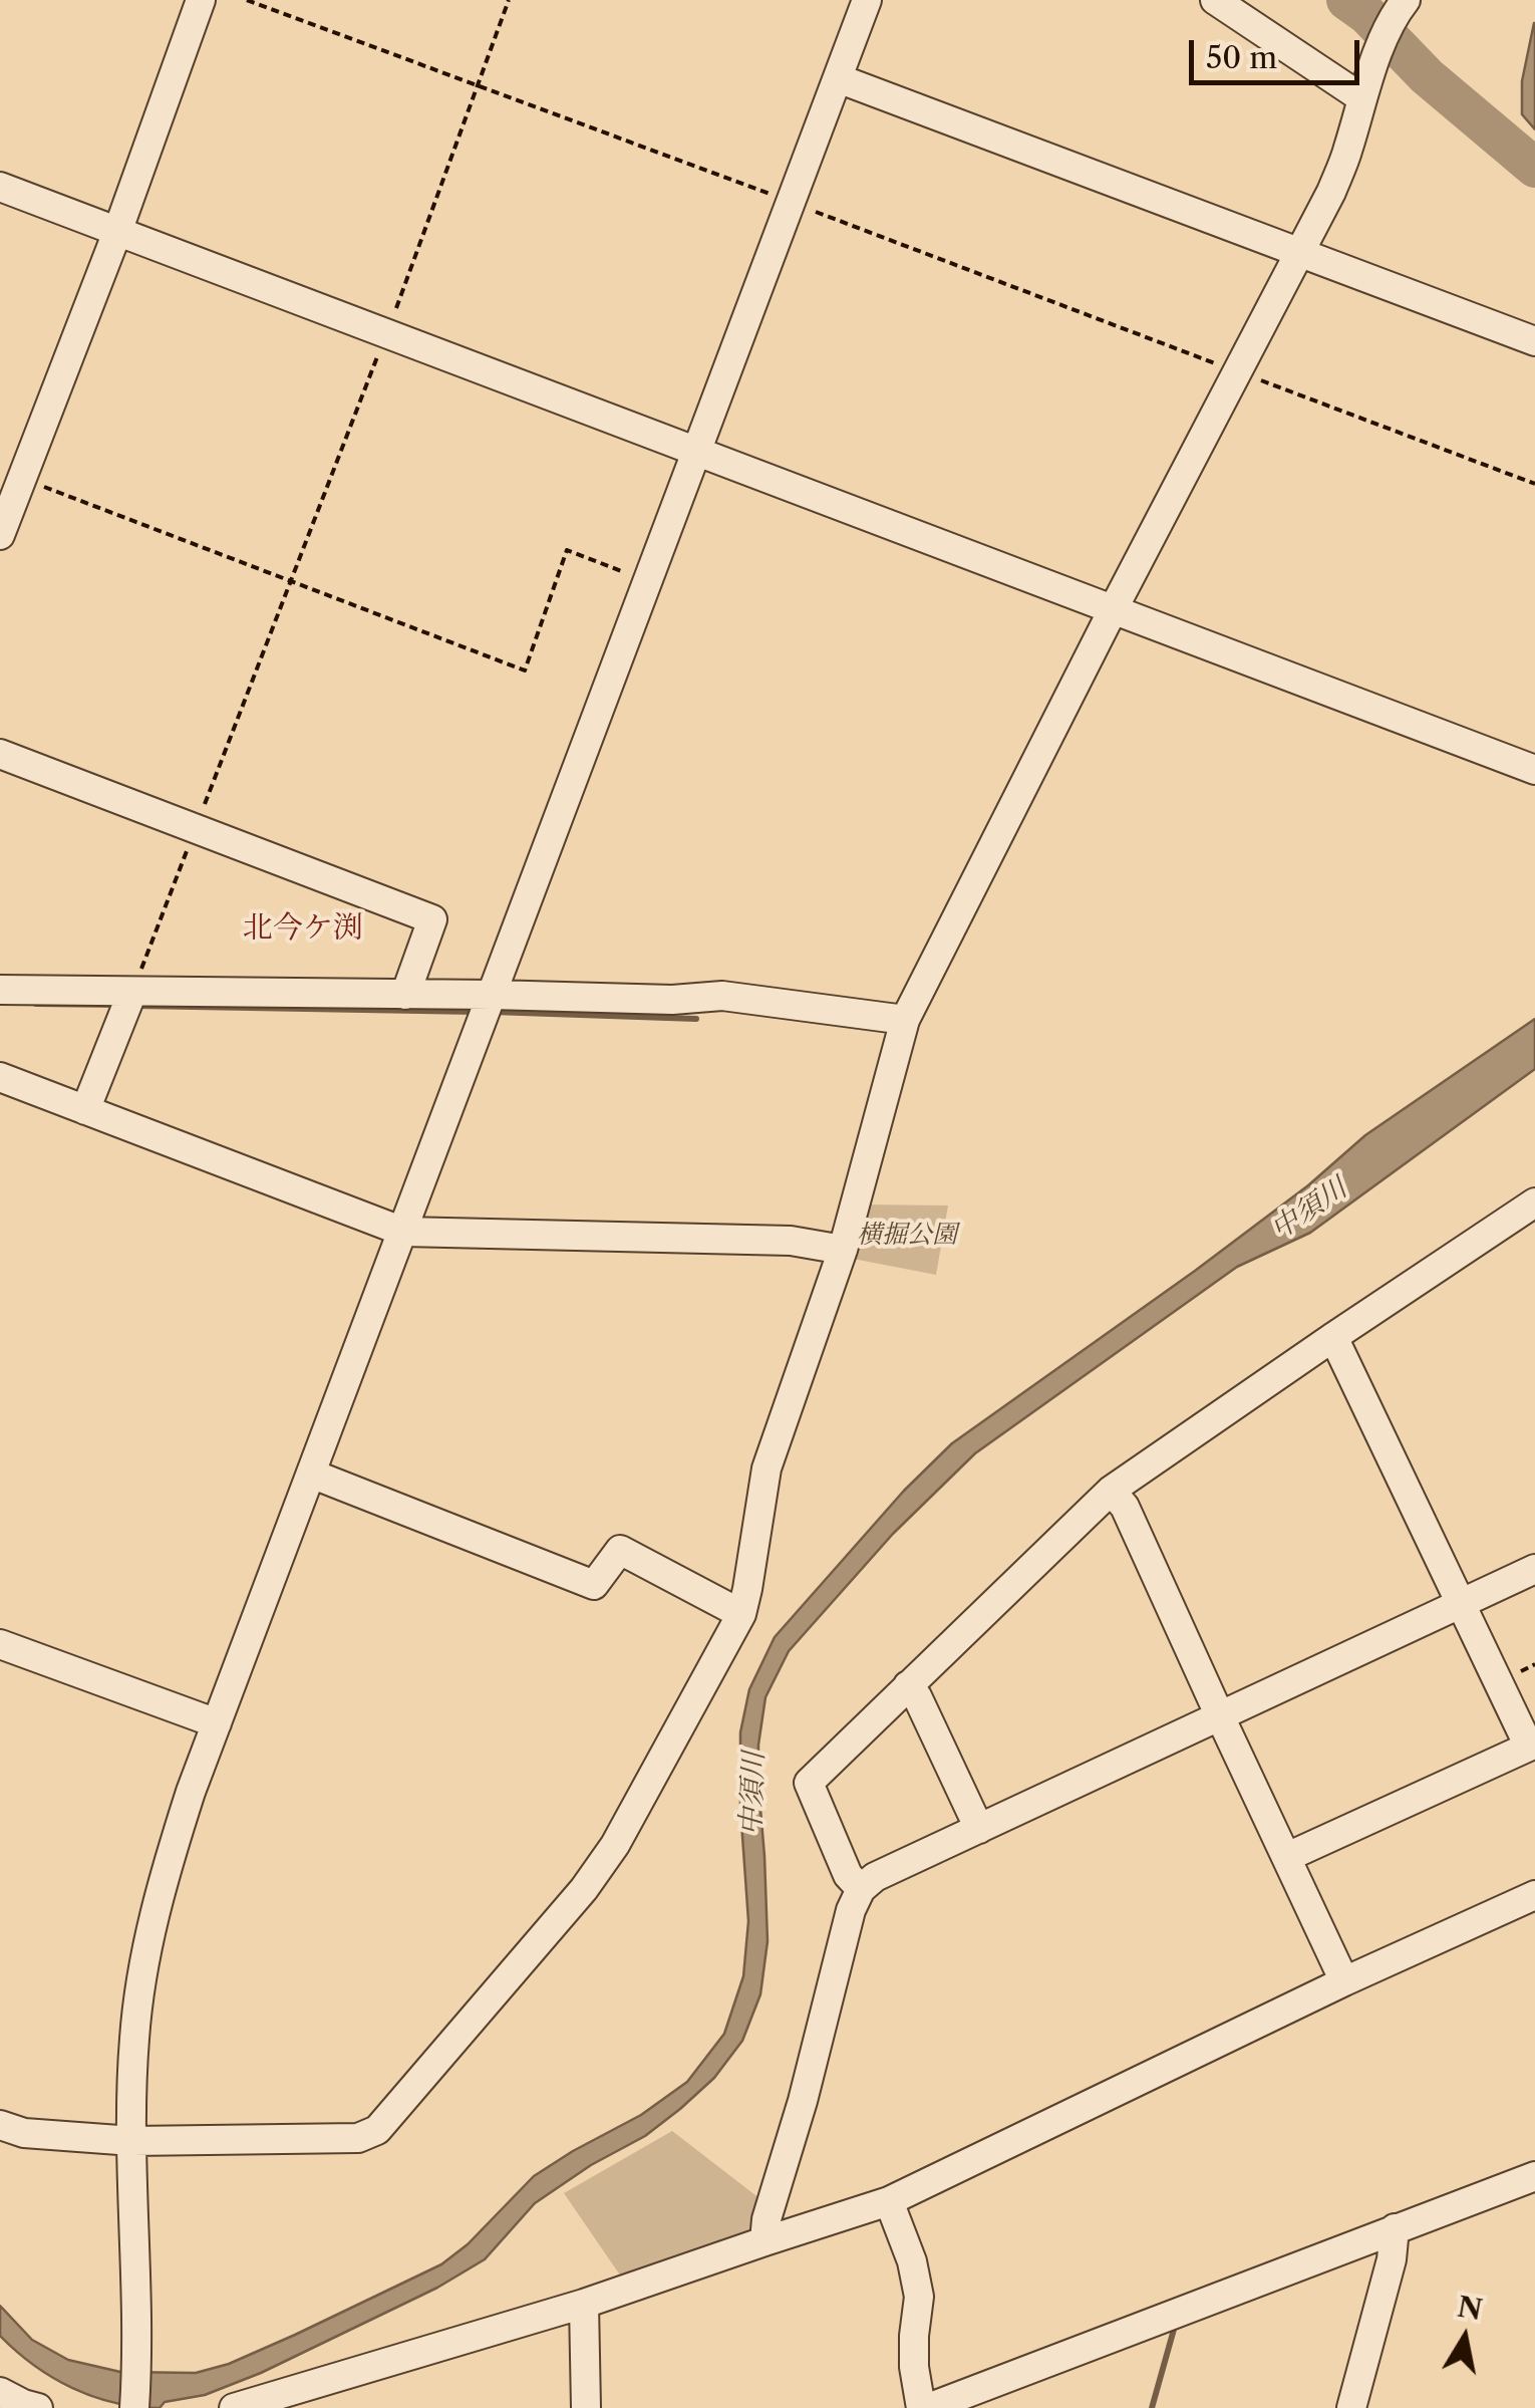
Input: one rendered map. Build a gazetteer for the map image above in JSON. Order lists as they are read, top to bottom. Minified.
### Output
{"districts":["北今ケ渕"],"water":["中須川"],"parks":["横掘公園"],"scale_bar":"50 m","north":"top"}
